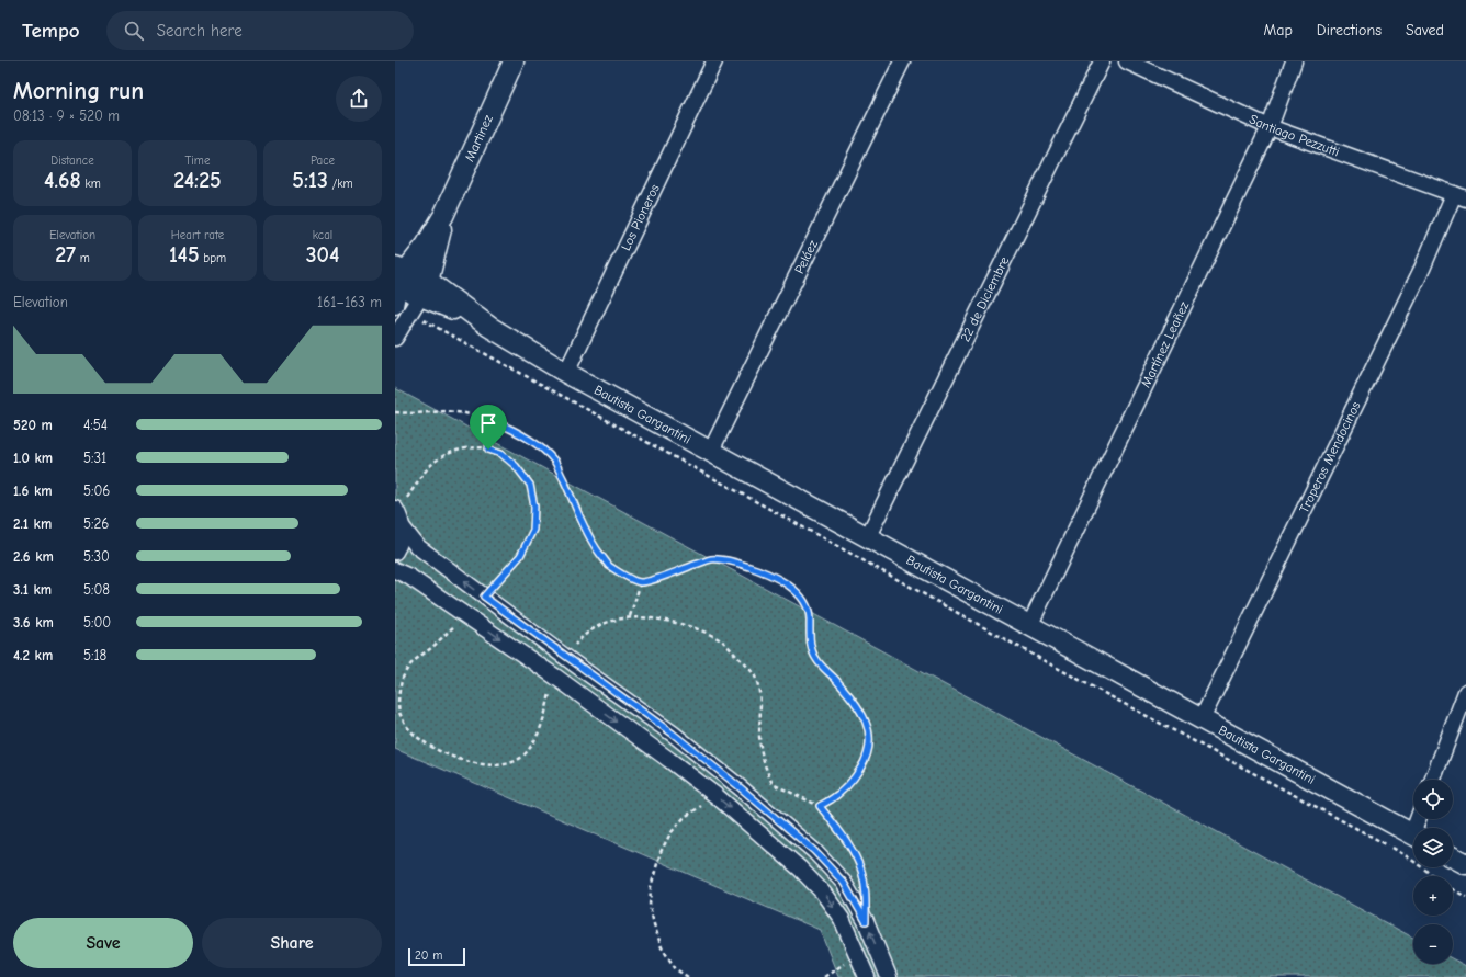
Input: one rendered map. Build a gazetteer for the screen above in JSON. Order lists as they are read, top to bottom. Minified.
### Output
{"streets":{"street":["Santiago Pezzutti","Martinez","Los Pioneros","Peláez","22 de Diciembre","Martínez Leañez","Bautista Gargantini","Troperos Mendocinos"]},"crossings":[["Santiago Pezzutti","Martínez Leañez"],["Santiago Pezzutti","Troperos Mendocinos"],["Martinez","Bautista Gargantini"],["Los Pioneros","Bautista Gargantini"],["Peláez","Bautista Gargantini"],["22 de Diciembre","Bautista Gargantini"],["Martínez Leañez","Bautista Gargantini"],["Bautista Gargantini","Troperos Mendocinos"]],"scale_bar":"20 m","page":{"header":"Tempo","search":"Search here","nav":["Map","Directions","Saved"],"heading":["Morning run","08:13 · 9 × 520 m"],"stats":[["Distance","4.68 km"],["Time","24:25"],["Pace","5:13 /km"],["Elevation","27 m"],["Heart rate","145 bpm"],["kcal","304"]],"chart":["Elevation","161–163 m"],"list":[{"name":"520 m","note":"4:54"},{"name":"1.0 km","note":"5:31"},{"name":"1.6 km","note":"5:06"},{"name":"2.1 km","note":"5:26"},{"name":"2.6 km","note":"5:30"},{"name":"3.1 km","note":"5:08"},{"name":"3.6 km","note":"5:00"},{"name":"4.2 km","note":"5:18"}],"map_buttons":["+","−"],"buttons":["Save","Share"],"scale":"20 m"}}
